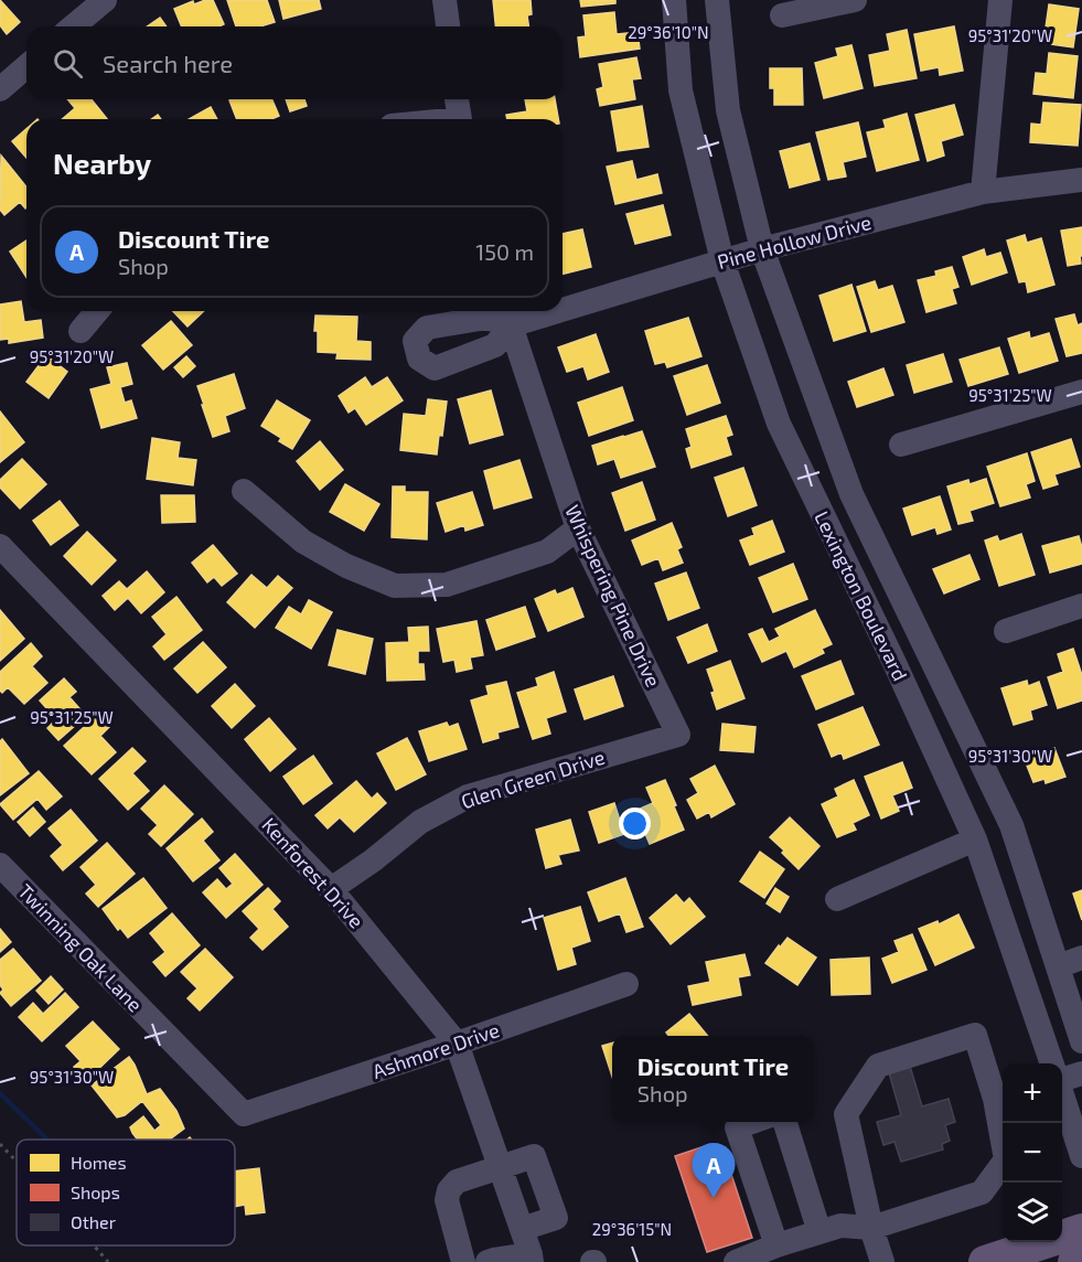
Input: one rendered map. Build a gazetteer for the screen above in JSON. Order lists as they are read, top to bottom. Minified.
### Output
{"streets":{"street":["Pine Hollow Drive","Whispering Pine Drive","Lexington Boulevard","Glen Green Drive","Kenforest Drive","Twinning Oak Lane","Ashmore Drive"]},"crossings":[["Pine Hollow Drive","Lexington Boulevard"],["Whispering Pine Drive","Glen Green Drive"],["Glen Green Drive","Kenforest Drive"],["Kenforest Drive","Ashmore Drive"],["Twinning Oak Lane","Ashmore Drive"]],"legend":["Homes","Shops","Other"],"page":{"search":"Search here","heading":"Nearby","list":[{"mark":"A","name":"Discount Tire","note":"Shop","value":"150 m"}],"popup":["Discount Tire","Shop"],"map_buttons":["+","−"],"pins":"A"},"coordinates":["29°36'10\"N","95°31'20\"W","95°31'25\"W","95°31'30\"W","29°36'15\"N"]}
